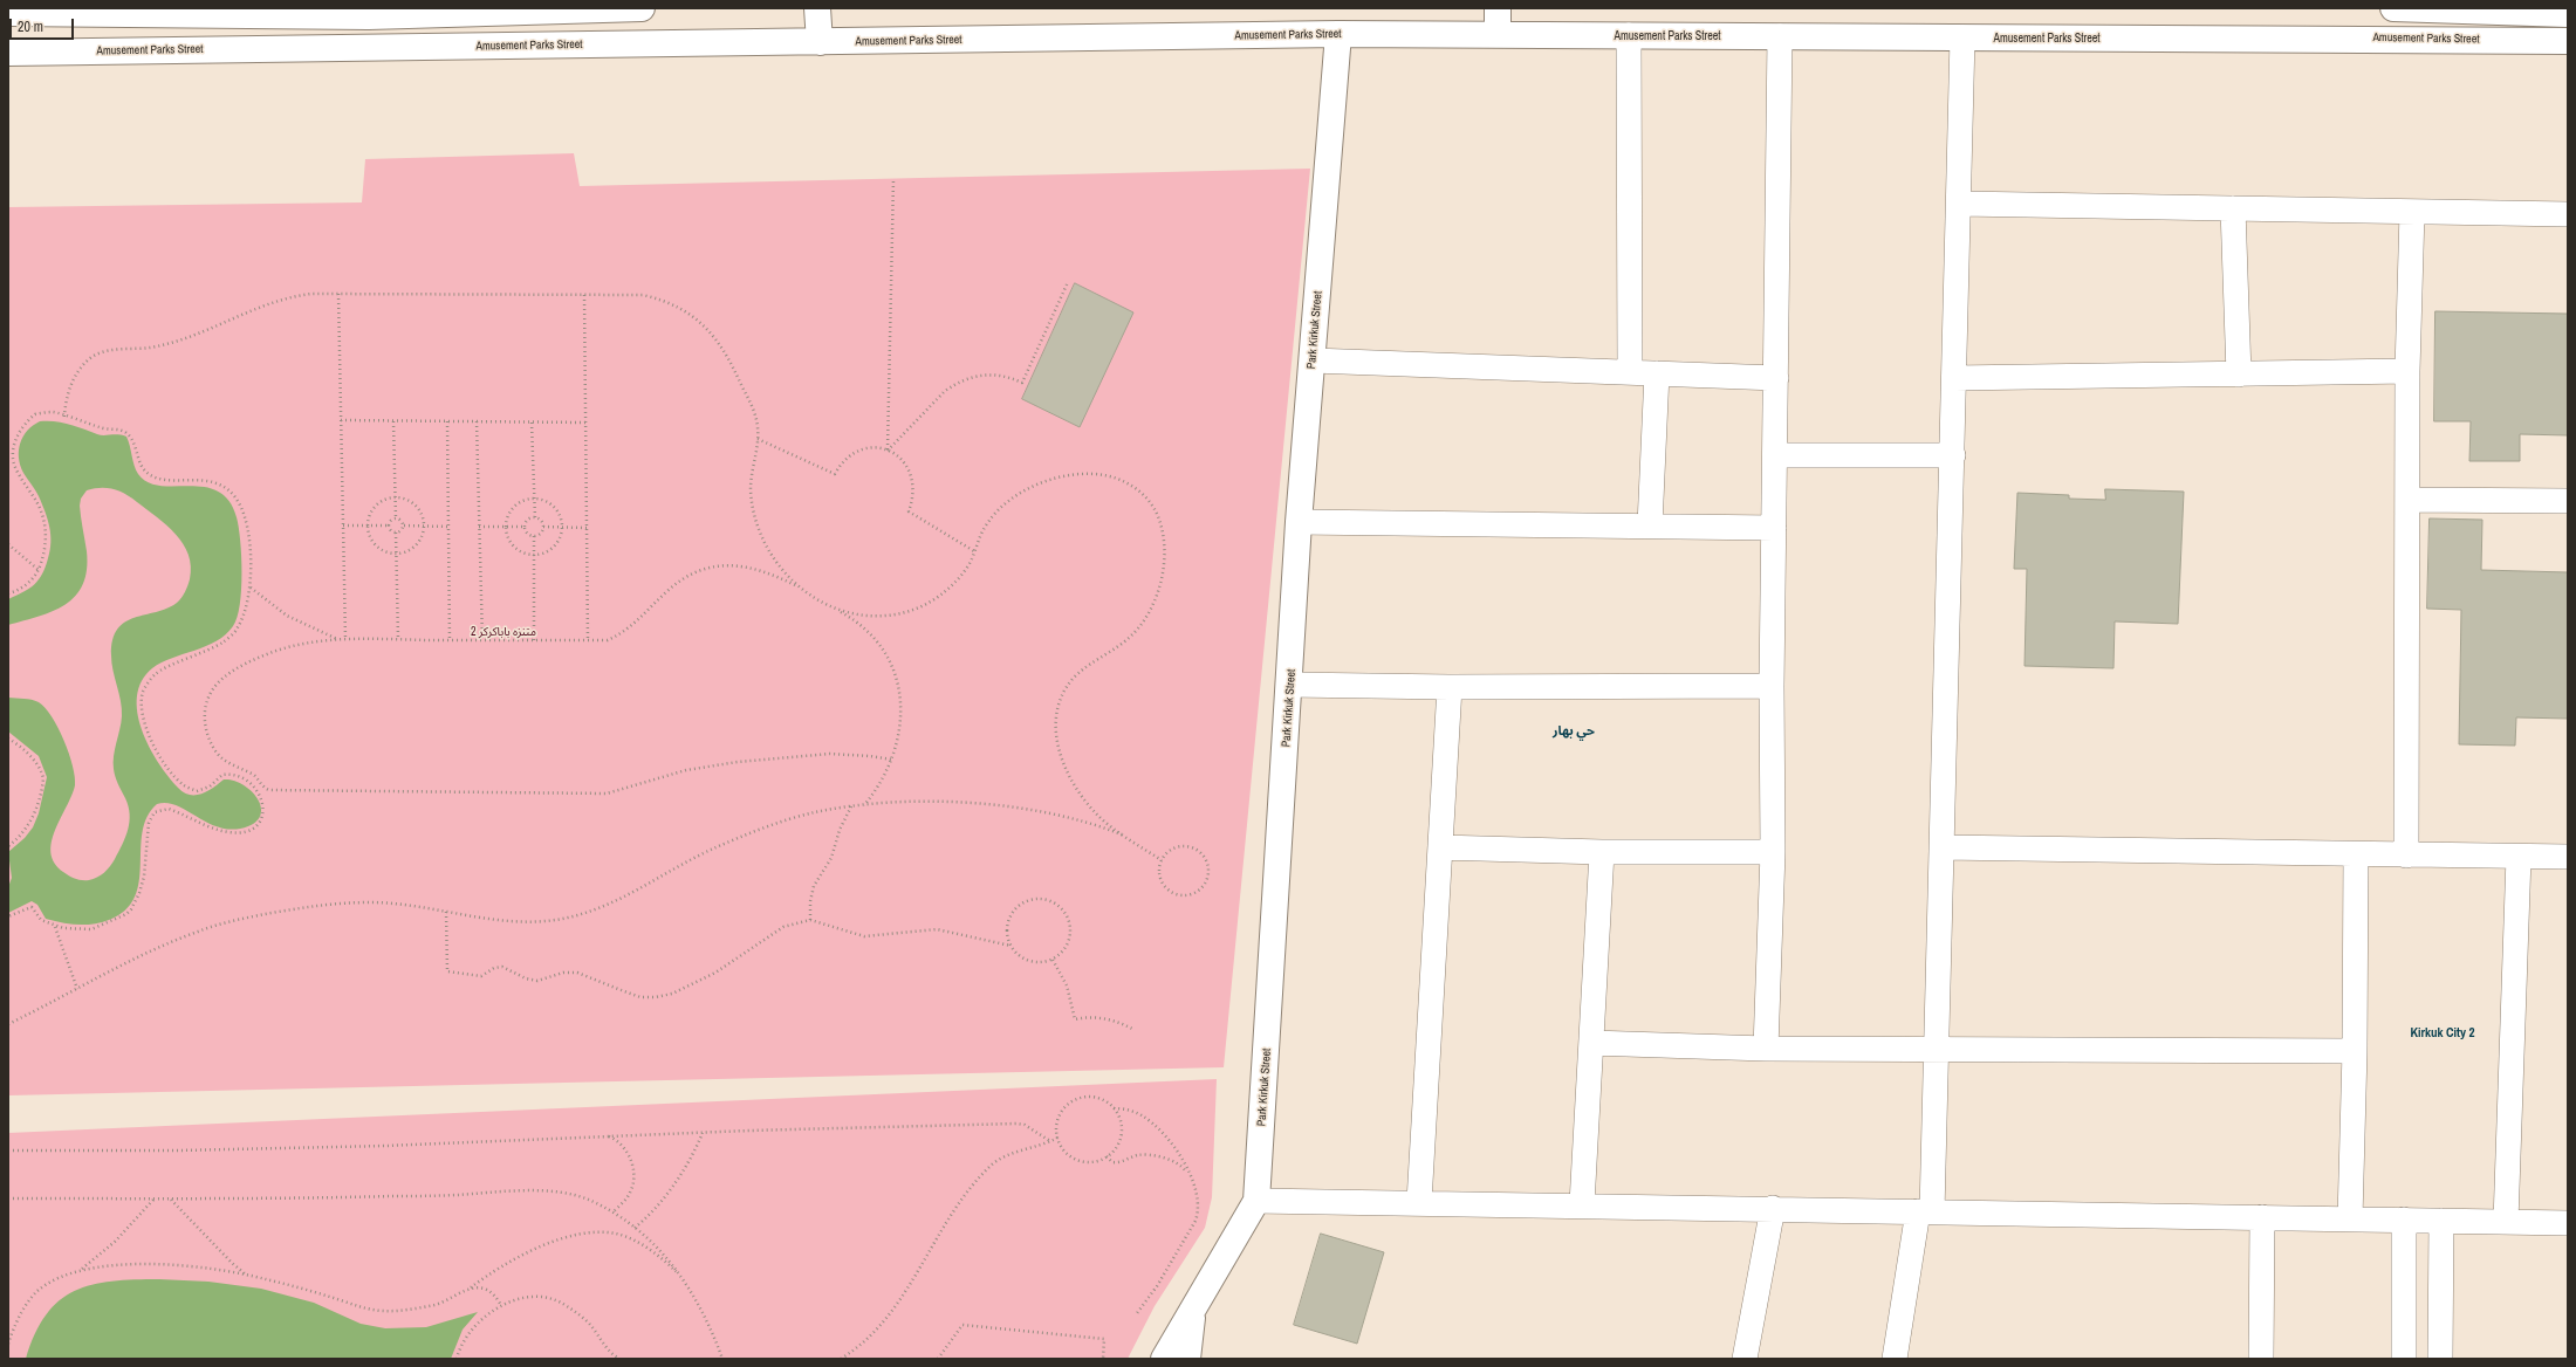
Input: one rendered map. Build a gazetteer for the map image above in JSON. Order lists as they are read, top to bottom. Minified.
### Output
{"streets":{"main road":["Amusement Parks Street","Park Kirkuk Street"]},"crossings":[["Amusement Parks Street","Park Kirkuk Street"]],"districts":["حي بهار","Kirkuk City 2"],"parks":["متنزه باباكركر 2"],"scale_bar":"20 m"}
